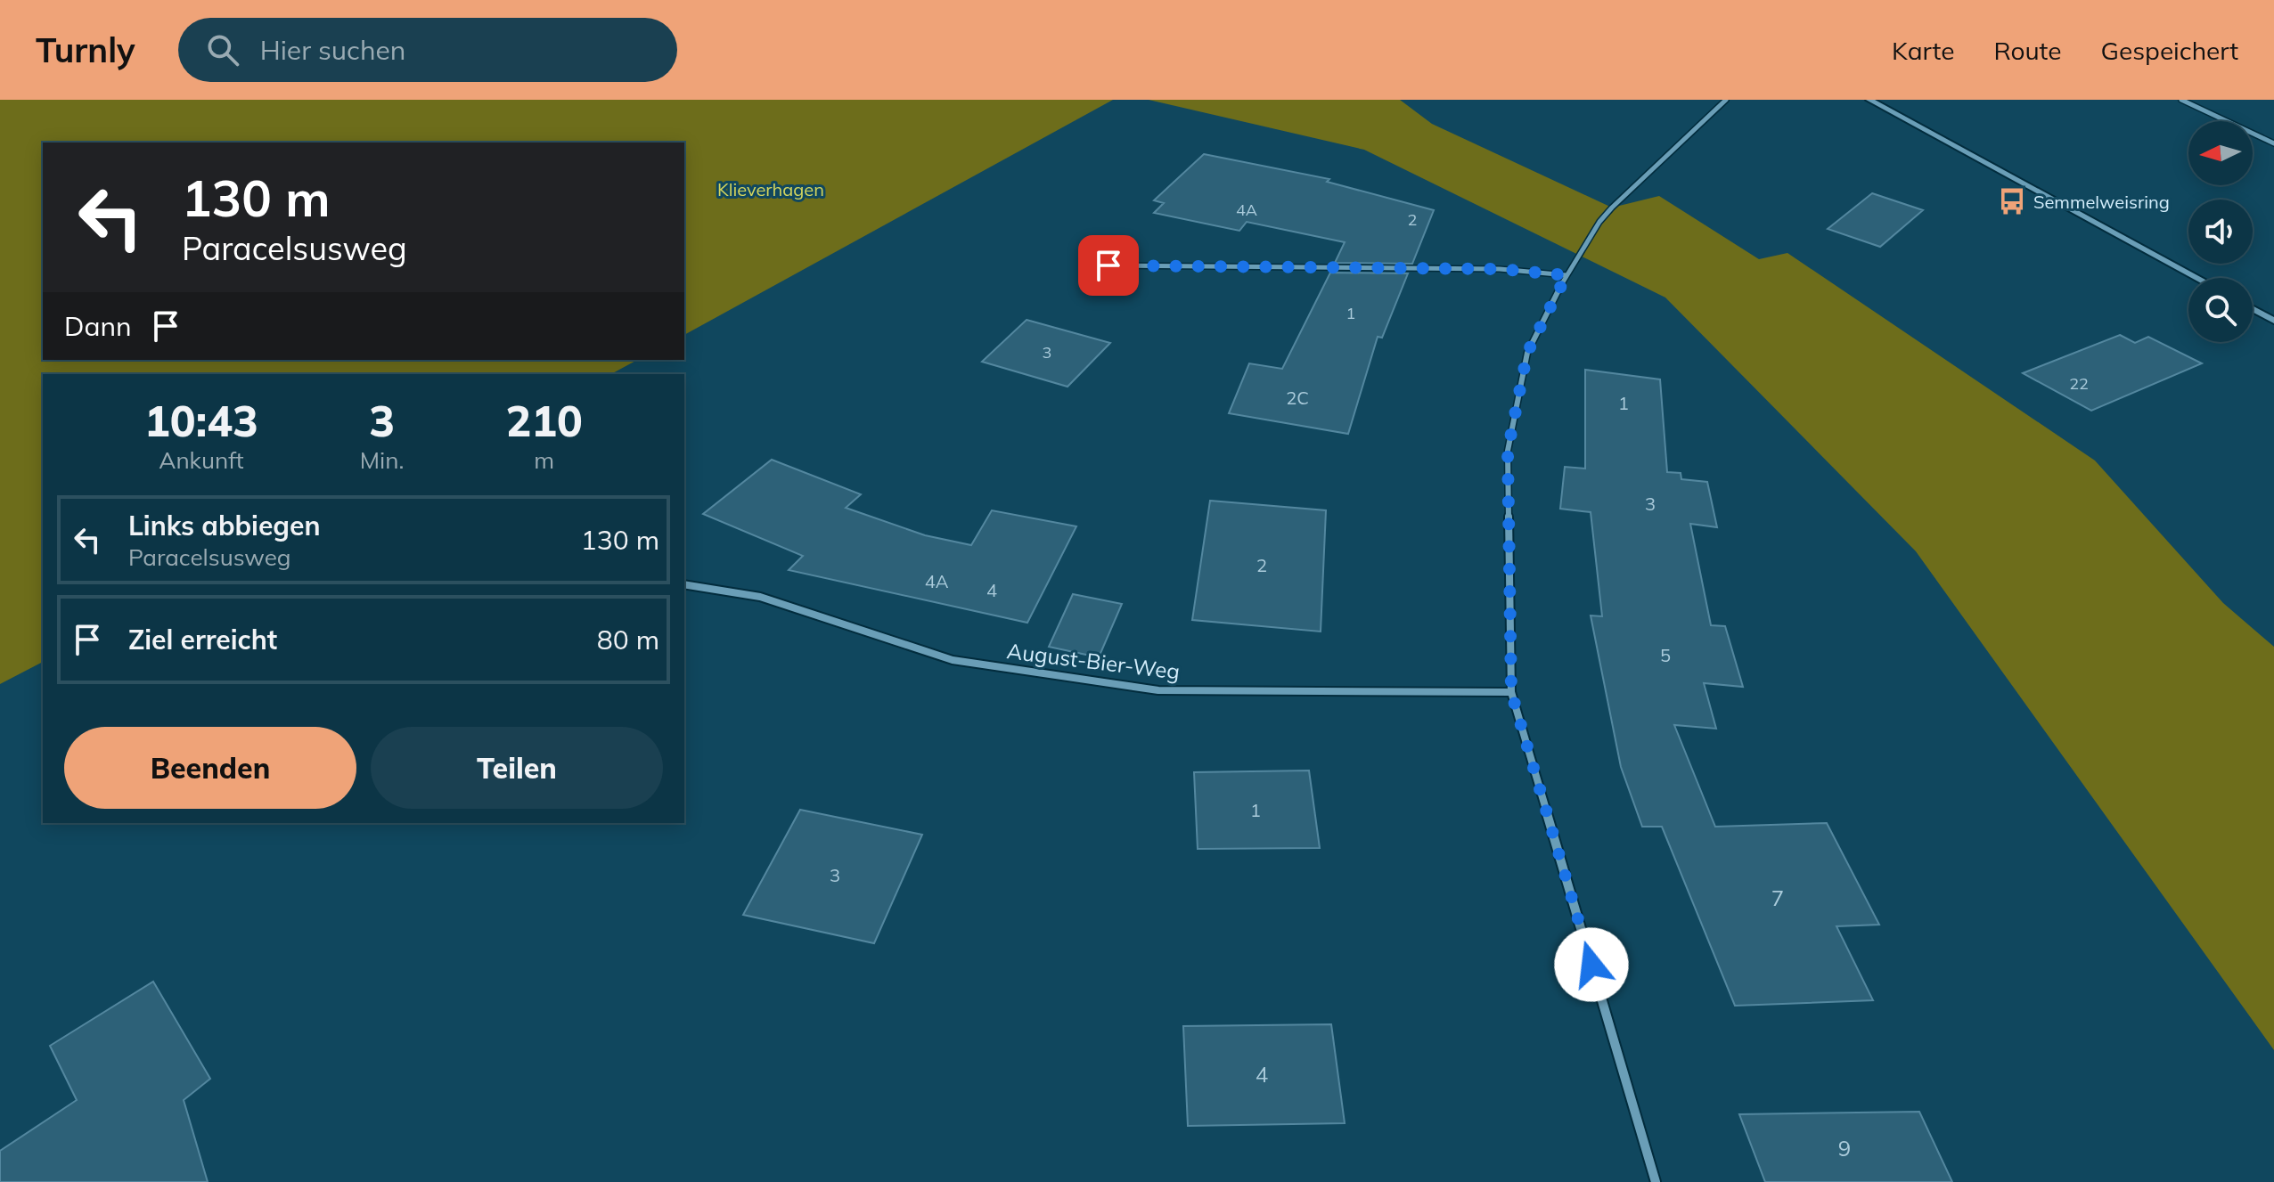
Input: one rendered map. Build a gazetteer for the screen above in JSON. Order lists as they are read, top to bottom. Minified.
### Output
{"streets":{"street":["August-Bier-Weg"]},"parks":["Klieverhagen"],"places":{"bus stop":["Semmelweisring"]},"house_numbers":["4A","2","1","3","22","2C","1","3","2","4A","4","5","1","3","7","4","9"],"north":"left","page":{"header":"Turnly","search":"Hier suchen","nav":["Karte","Route","Gespeichert"],"turn":["130 m","Paracelsusweg"],"then":"Dann","eta":["10:43","Ankunft","3","Min.","210","m"],"list":[{"name":"Links abbiegen","note":"Paracelsusweg","value":"130 m"},{"name":"Ziel erreicht","value":"80 m"}],"buttons":["Beenden","Teilen"]}}
